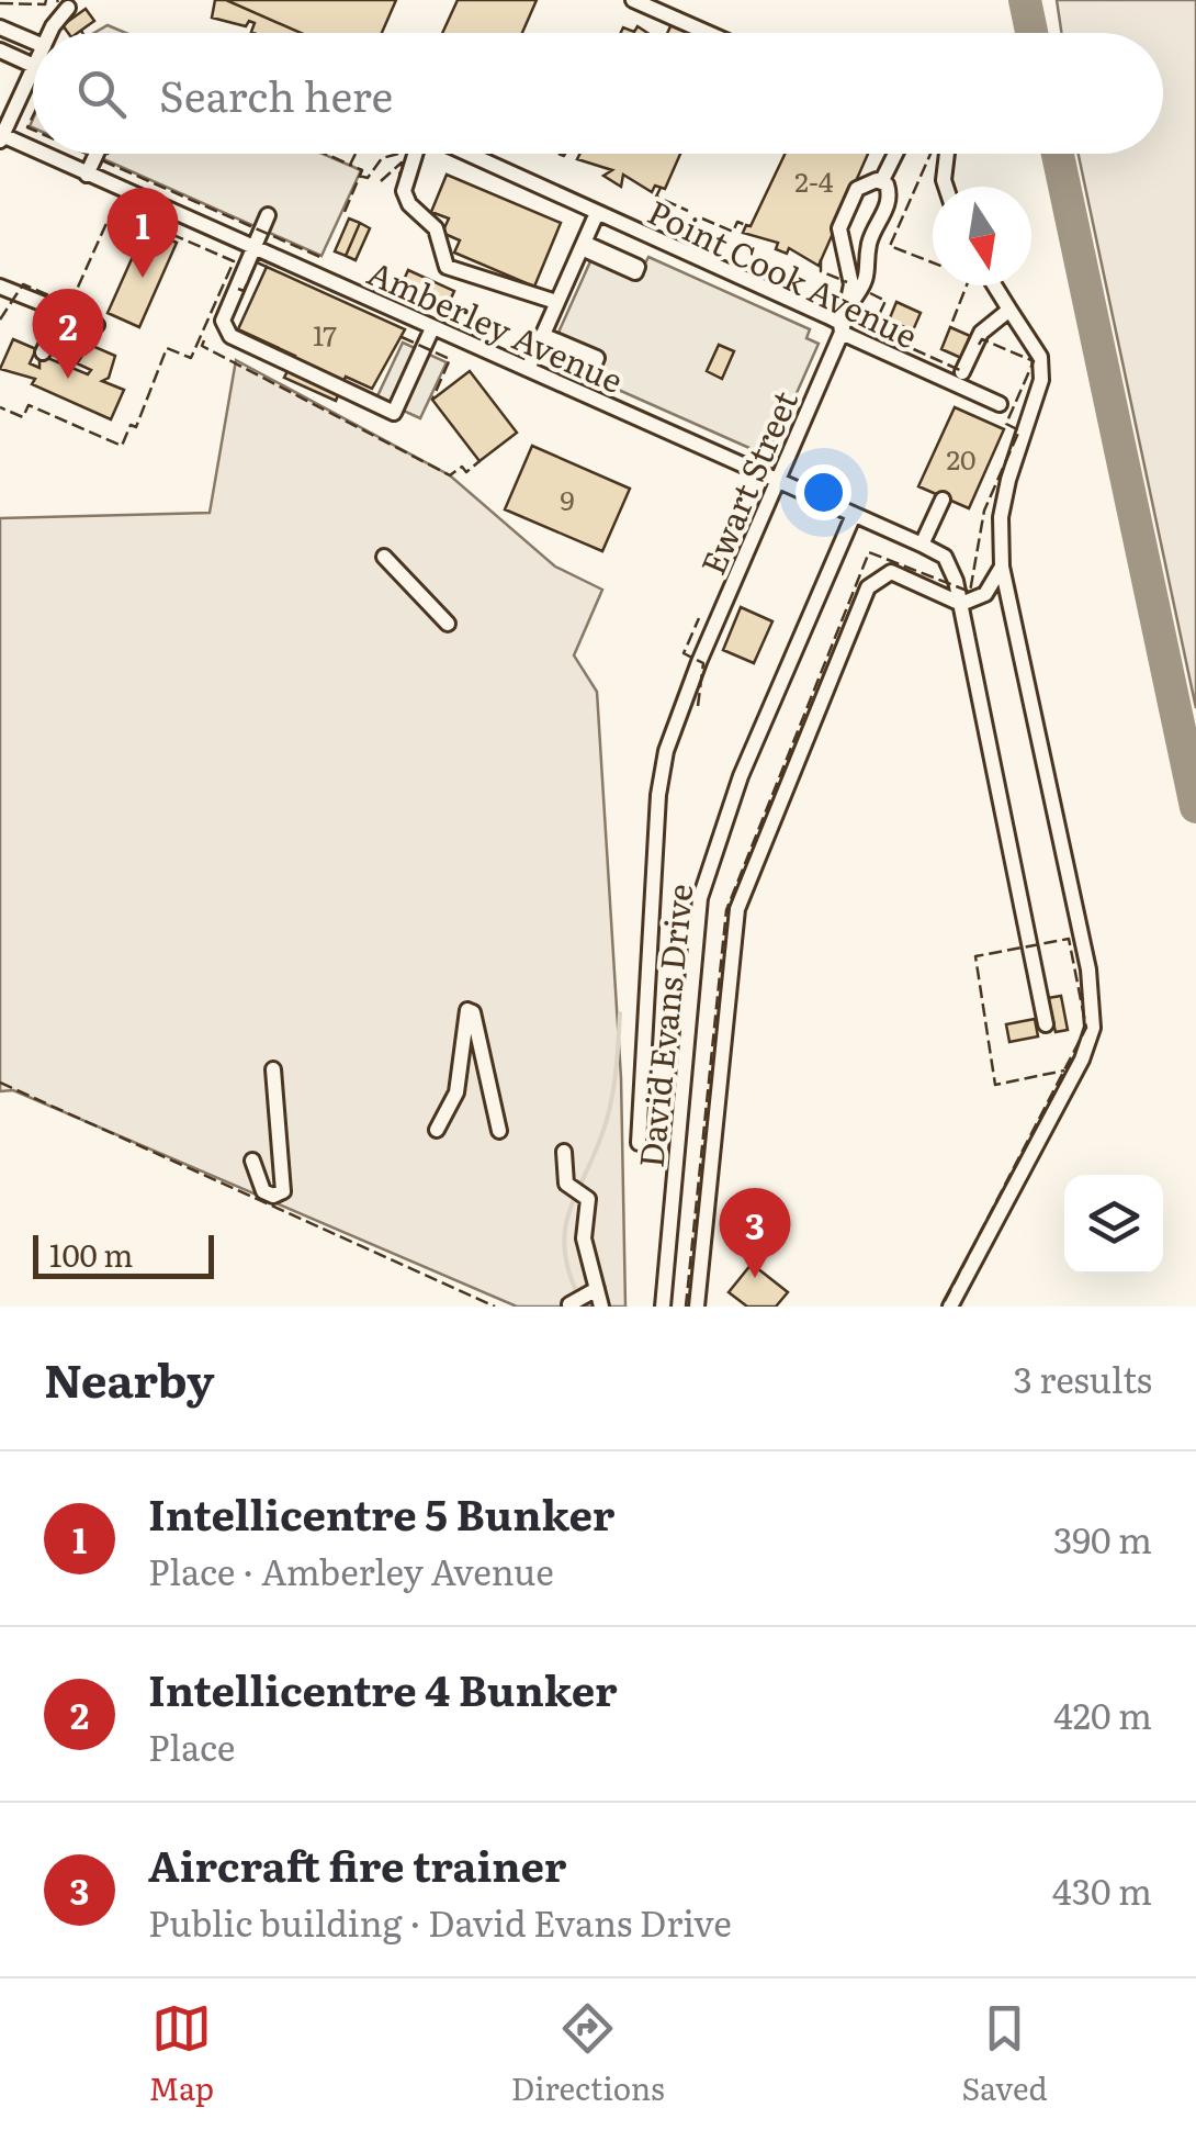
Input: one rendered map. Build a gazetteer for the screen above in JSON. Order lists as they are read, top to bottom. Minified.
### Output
{"streets":{"street":["Point Cook Avenue","Amberley Avenue","Ewart Street","David Evans Drive"]},"crossings":[["Point Cook Avenue","Ewart Street"],["Amberley Avenue","Ewart Street"],["Amberley Avenue","David Evans Drive"]],"house_numbers":["2-4","17","20","9"],"scale_bar":"100 m","north":"bottom","page":{"search":"Search here","pins":["1","2","3"],"scale":"100 m","heading":["Nearby","3 results"],"list":[{"mark":"1","name":"Intellicentre 5 Bunker","note":"Place · Amberley Avenue","value":"390 m"},{"mark":"2","name":"Intellicentre 4 Bunker","note":"Place","value":"420 m"},{"mark":"3","name":"Aircraft fire trainer","note":"Public building · David Evans Drive","value":"430 m"}],"nav":["Map","Directions","Saved"]}}
